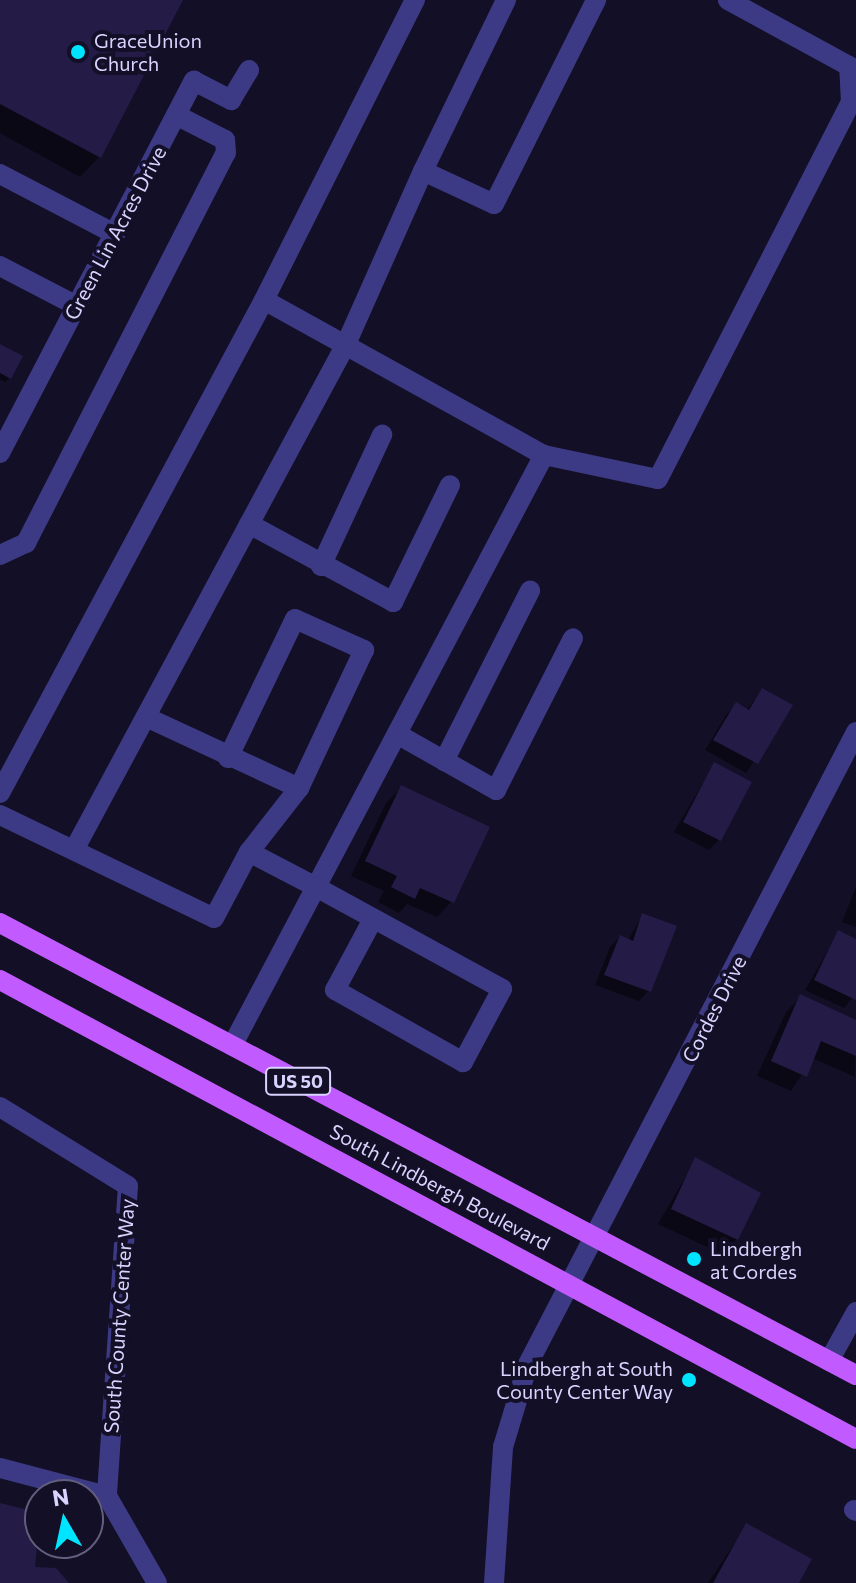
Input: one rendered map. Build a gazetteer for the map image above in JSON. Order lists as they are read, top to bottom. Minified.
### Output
{"streets":{"main road":["US 50","South Lindbergh Boulevard"],"street":["Green Lin Acres Drive","Cordes Drive","South County Center Way"]},"crossings":[["Cordes Drive","South Lindbergh Boulevard"]],"places":["GraceUnion Church","Lindbergh at Cordes","Lindbergh at South County Center Way"],"north":"top"}
